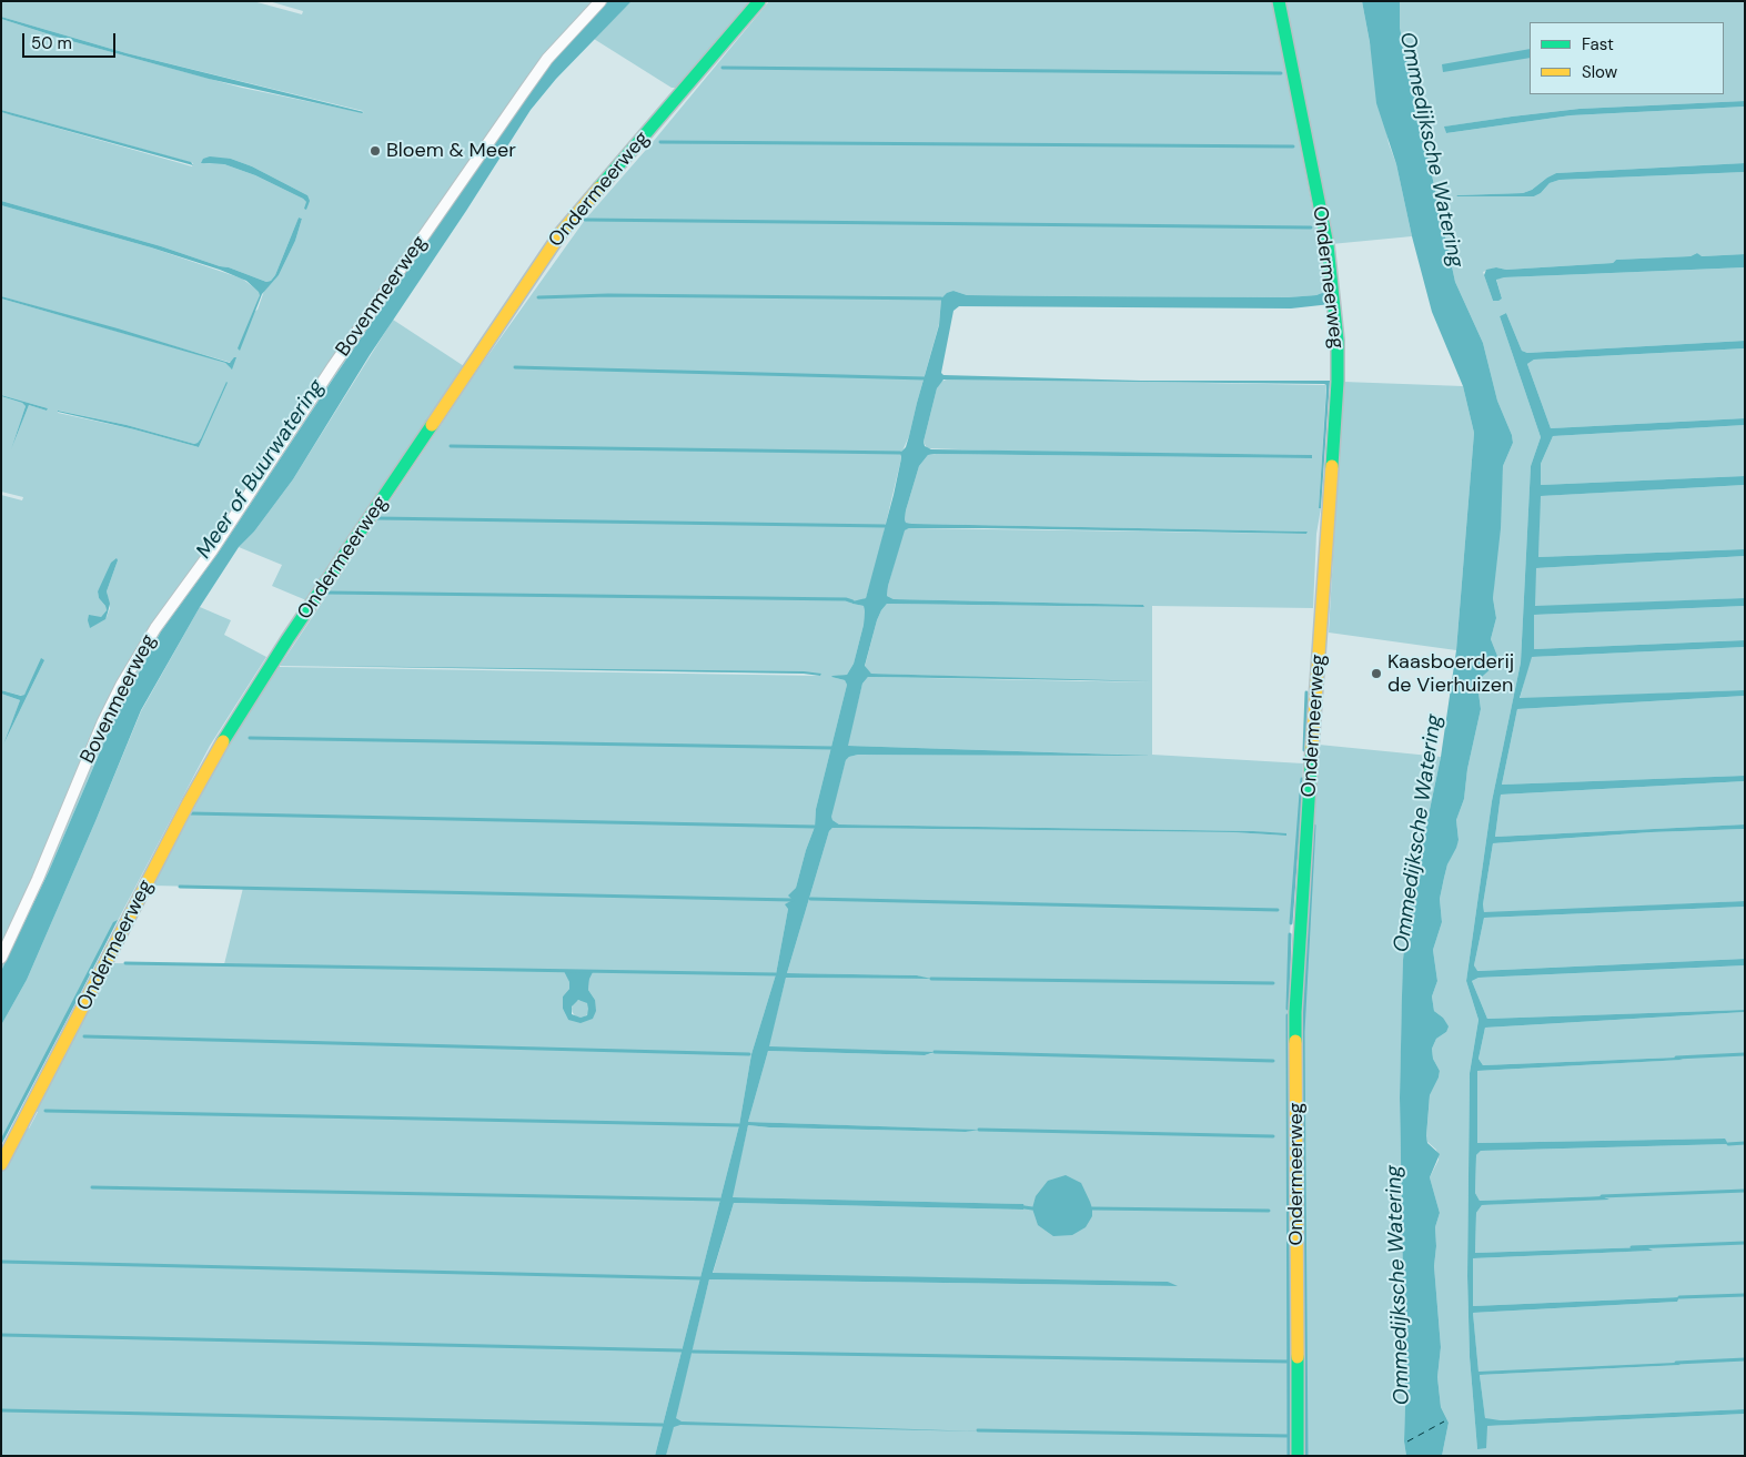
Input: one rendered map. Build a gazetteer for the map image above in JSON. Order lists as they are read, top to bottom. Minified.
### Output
{"streets":{"street":["Ondermeerweg","Bovenmeerweg"]},"water":["Ommedijksche Watering","Meer of Buurwatering"],"places":["Bloem & Meer","Kaasboerderij de Vierhuizen"],"legend":["Fast","Slow"],"scale_bar":"50 m"}
